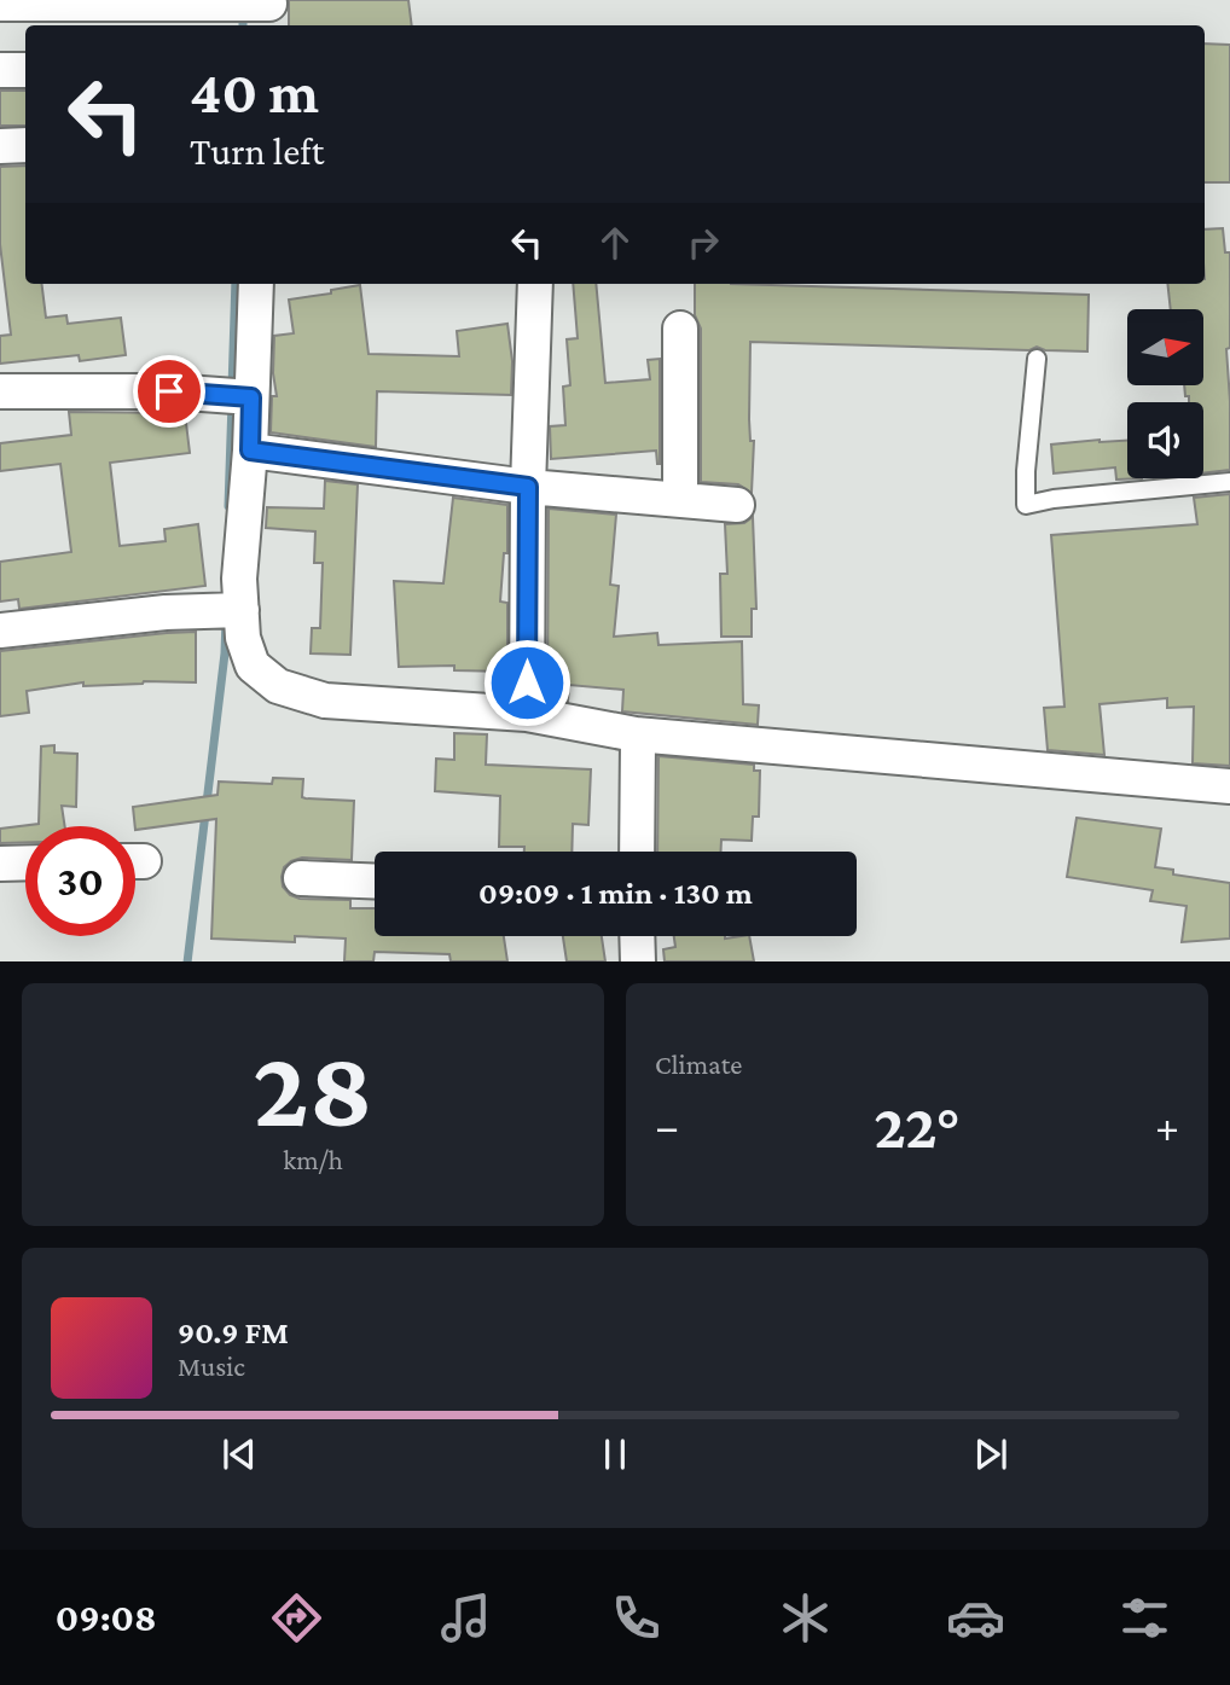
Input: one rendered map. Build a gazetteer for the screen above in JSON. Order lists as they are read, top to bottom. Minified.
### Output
{"north":"right","page":{"turn":["40 m","Turn left"],"limit":"30","trip":"09:09 · 1 min · 130 m","tile":[["28","km/h"],"Climate"],"heat":["−","22°","+"],"song":["90.9 FM","Music"],"tabs":"09:08"}}
